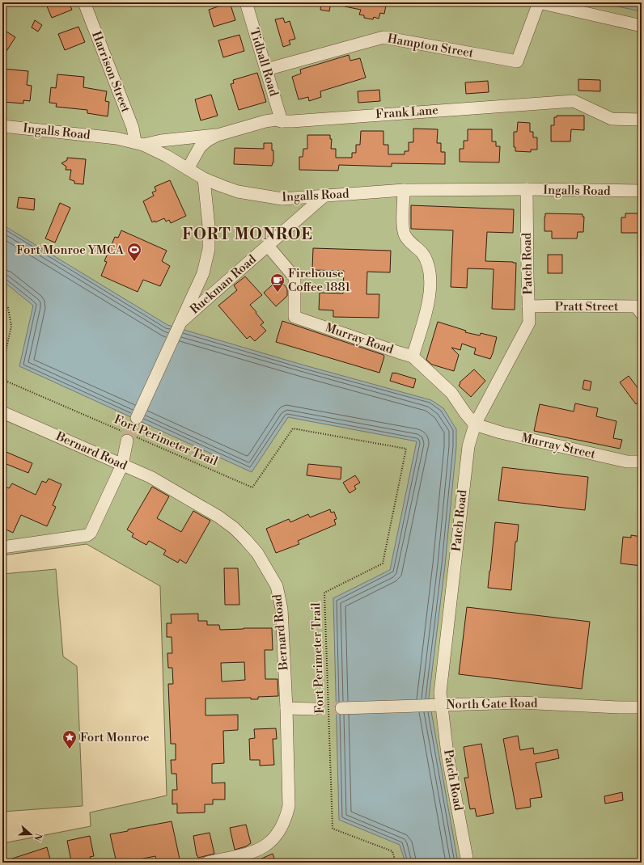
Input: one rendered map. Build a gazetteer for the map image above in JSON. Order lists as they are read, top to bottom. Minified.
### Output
{"streets":{"street":["Hampton Street","Tidball Road","Harrison Street","Frank Lane","Ingalls Road","Patch Road","Ruckman Road","Pratt Street","Murray Road","Murray Street","Bernard Road","North Gate Road"],"path":["Fort Perimeter Trail"]},"crossings":[["Hampton Street","Tidball Road"],["Tidball Road","Frank Lane"],["Harrison Street","Ingalls Road"],["Frank Lane","Ingalls Road"],["Ingalls Road","Patch Road"],["Ingalls Road","Ruckman Road"],["Patch Road","Pratt Street"],["Patch Road","Murray Road"],["Patch Road","Murray Street"],["Patch Road","North Gate Road"],["Ruckman Road","Murray Road"],["Murray Road","Murray Street"]],"districts":["FORT MONROE"],"places":{"sports":["Fort Monroe YMCA"],"cafe":["Firehouse Coffee 1881"],"place":["Fort Monroe"]},"north":"right"}
